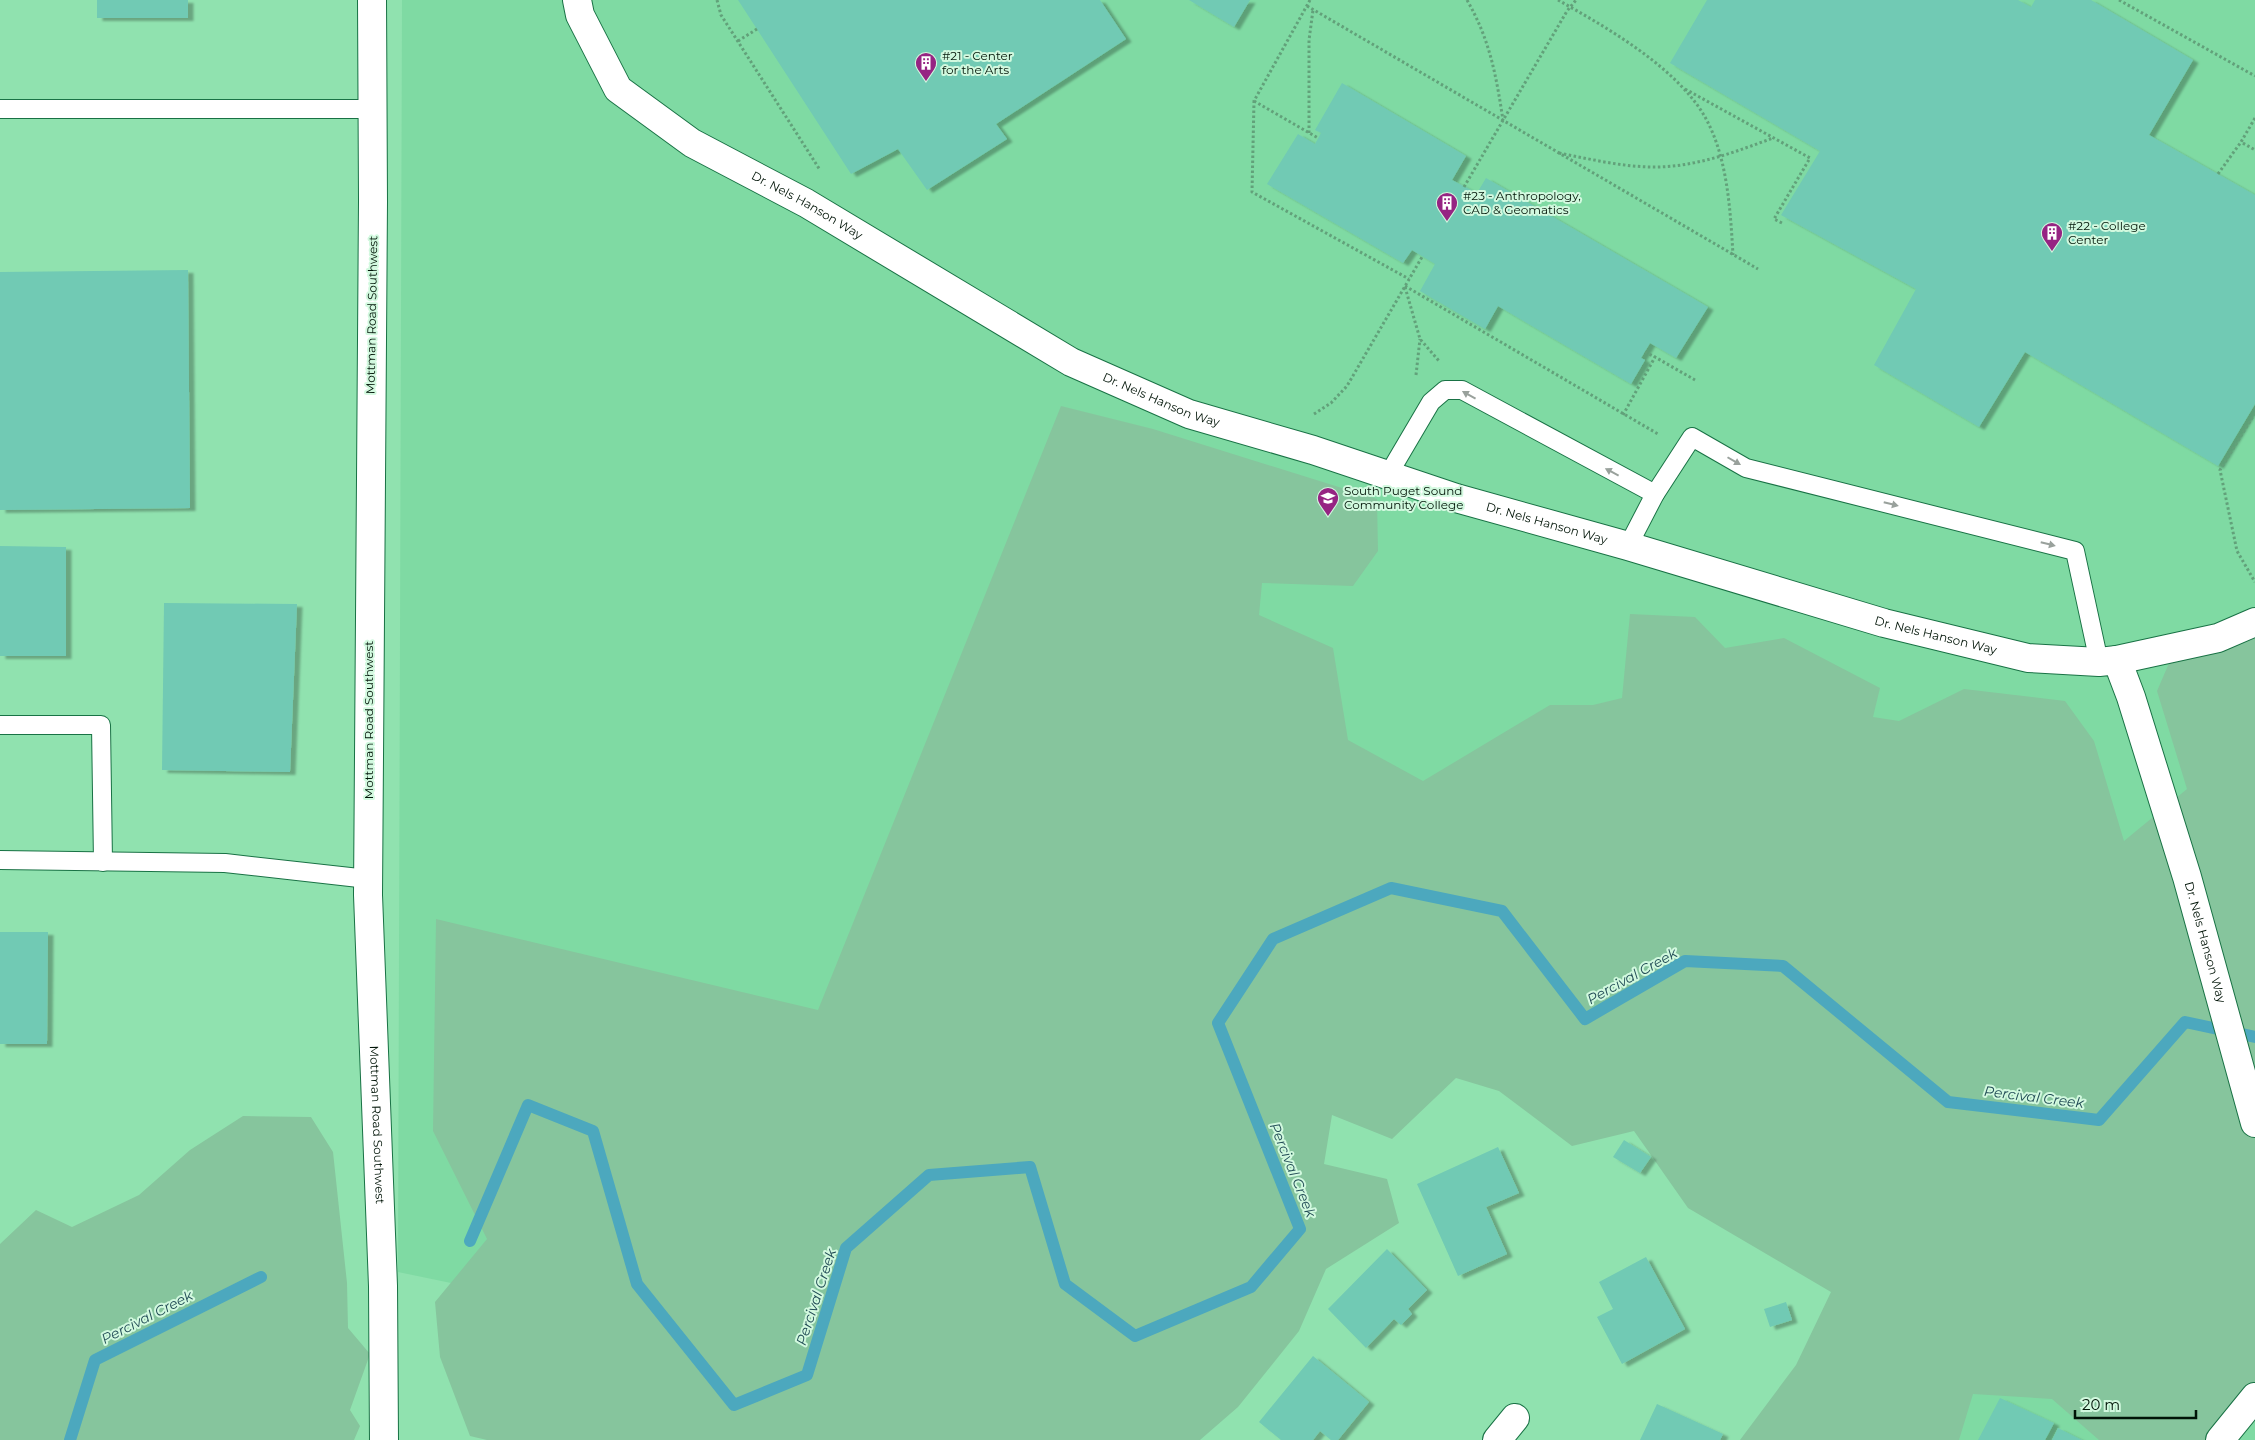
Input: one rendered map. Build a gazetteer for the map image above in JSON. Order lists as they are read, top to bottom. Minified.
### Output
{"streets":{"street":["Dr. Nels Hanson Way","Mottman Road Southwest"]},"water":["Percival Creek"],"places":{"building":["#21 - Center for the Arts","#23 - Anthropology, CAD & Geomatics","#22 - College Center"],"school or university":["South Puget Sound Community College"]},"scale_bar":"20 m"}
